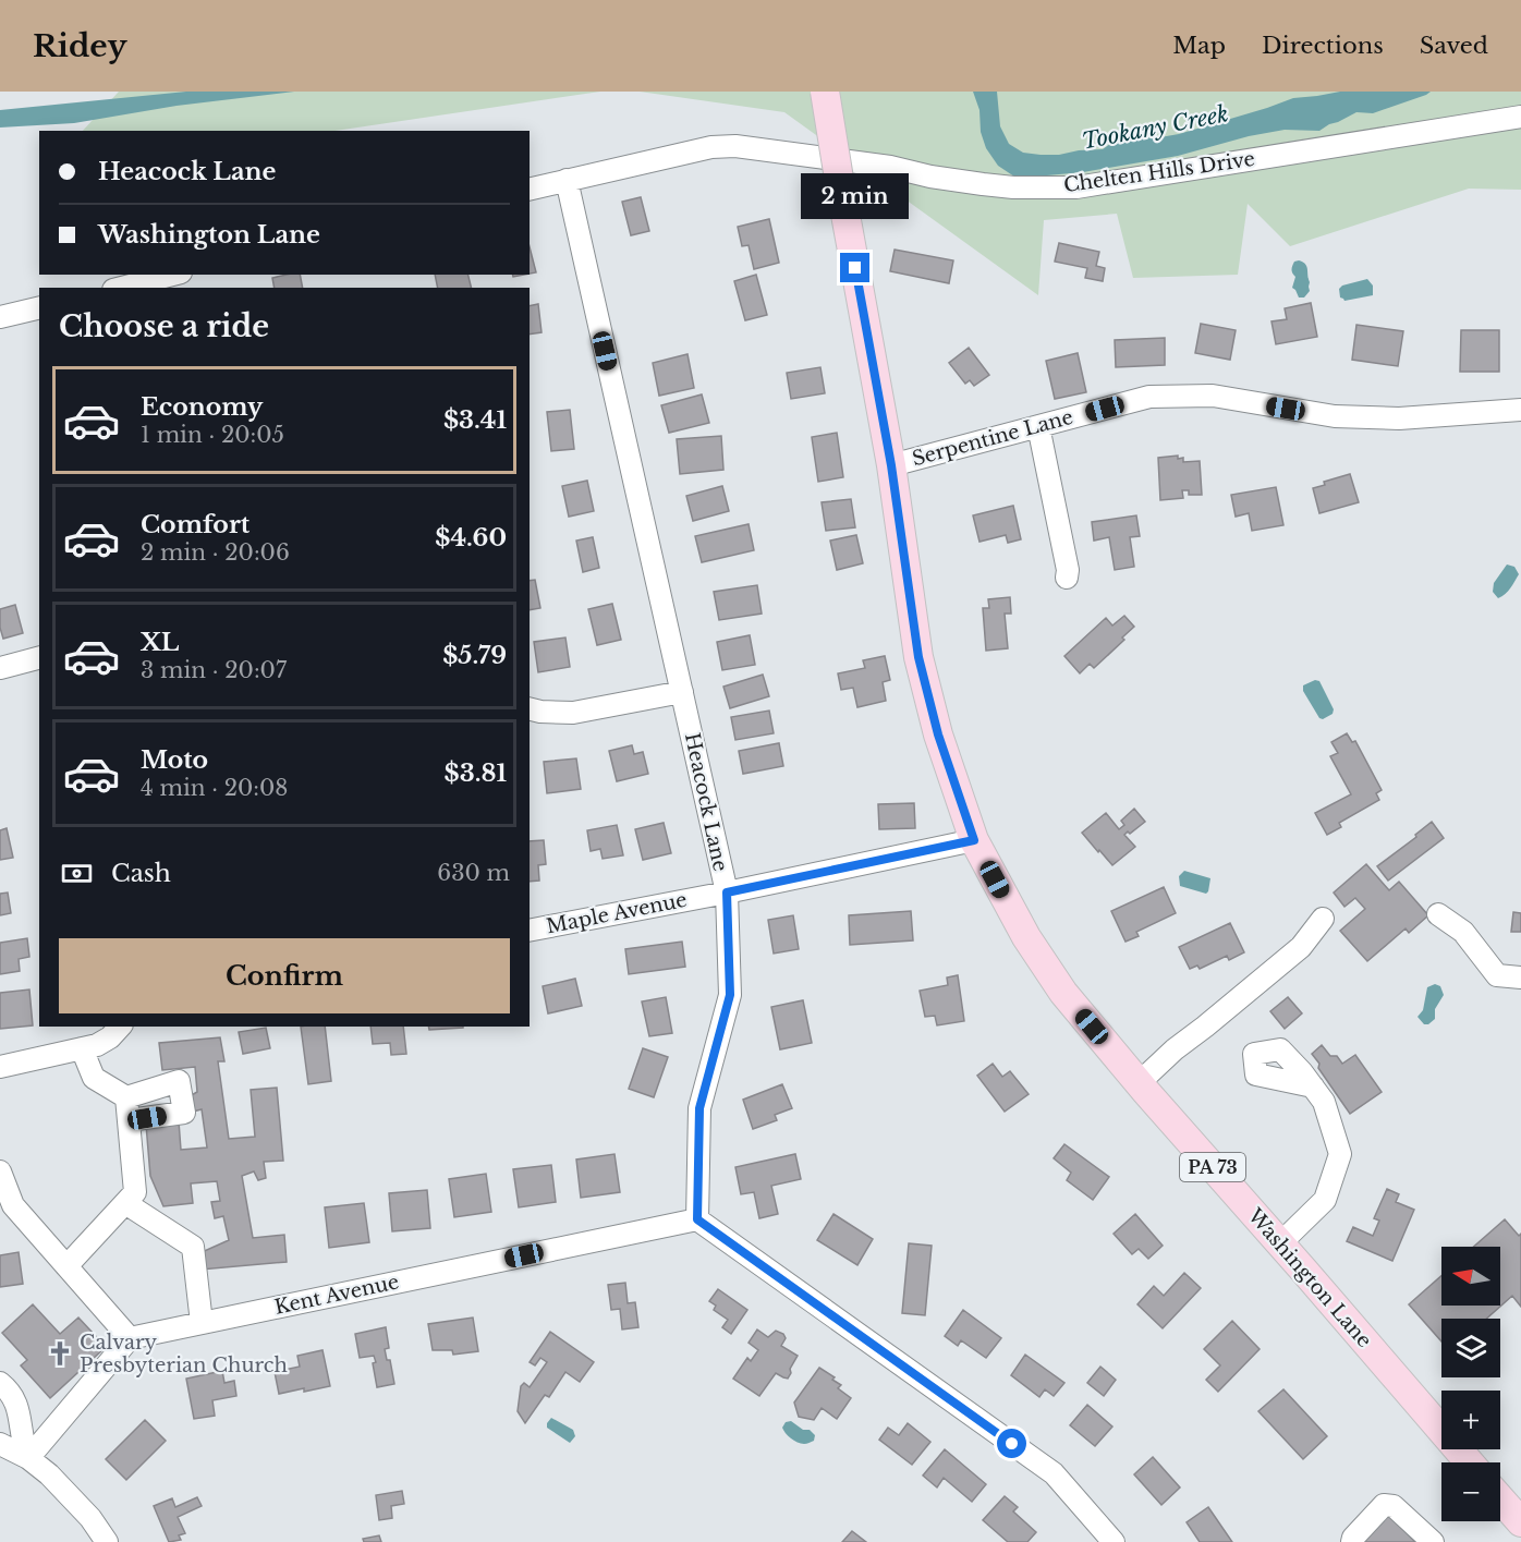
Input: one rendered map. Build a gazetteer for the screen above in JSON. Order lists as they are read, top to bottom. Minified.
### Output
{"streets":{"main road":["PA 73","Washington Lane"],"street":["Chelten Hills Drive","Serpentine Lane","Heacock Lane","Maple Avenue","Kent Avenue"]},"crossings":[["Chelten Hills Drive","Heacock Lane"],["Serpentine Lane","Washington Lane"],["Heacock Lane","Maple Avenue"],["Heacock Lane","Kent Avenue"],["Maple Avenue","Washington Lane"]],"water":["Tookany Creek"],"places":{"church":["Calvary Presbyterian Church"]},"north":"left","page":{"header":"Ridey","nav":["Map","Directions","Saved"],"banner":["Heacock Lane","Washington Lane"],"bubble":"2 min","heading":"Choose a ride","list":[{"name":"Economy","note":"1 min · 20:05","value":"$3.41"},{"name":"Comfort","note":"2 min · 20:06","value":"$4.60"},{"name":"XL","note":"3 min · 20:07","value":"$5.79"},{"name":"Moto","note":"4 min · 20:08","value":"$3.81"}],"pay":["Cash","630 m"],"buttons":"Confirm","map_buttons":["+","−"]}}
